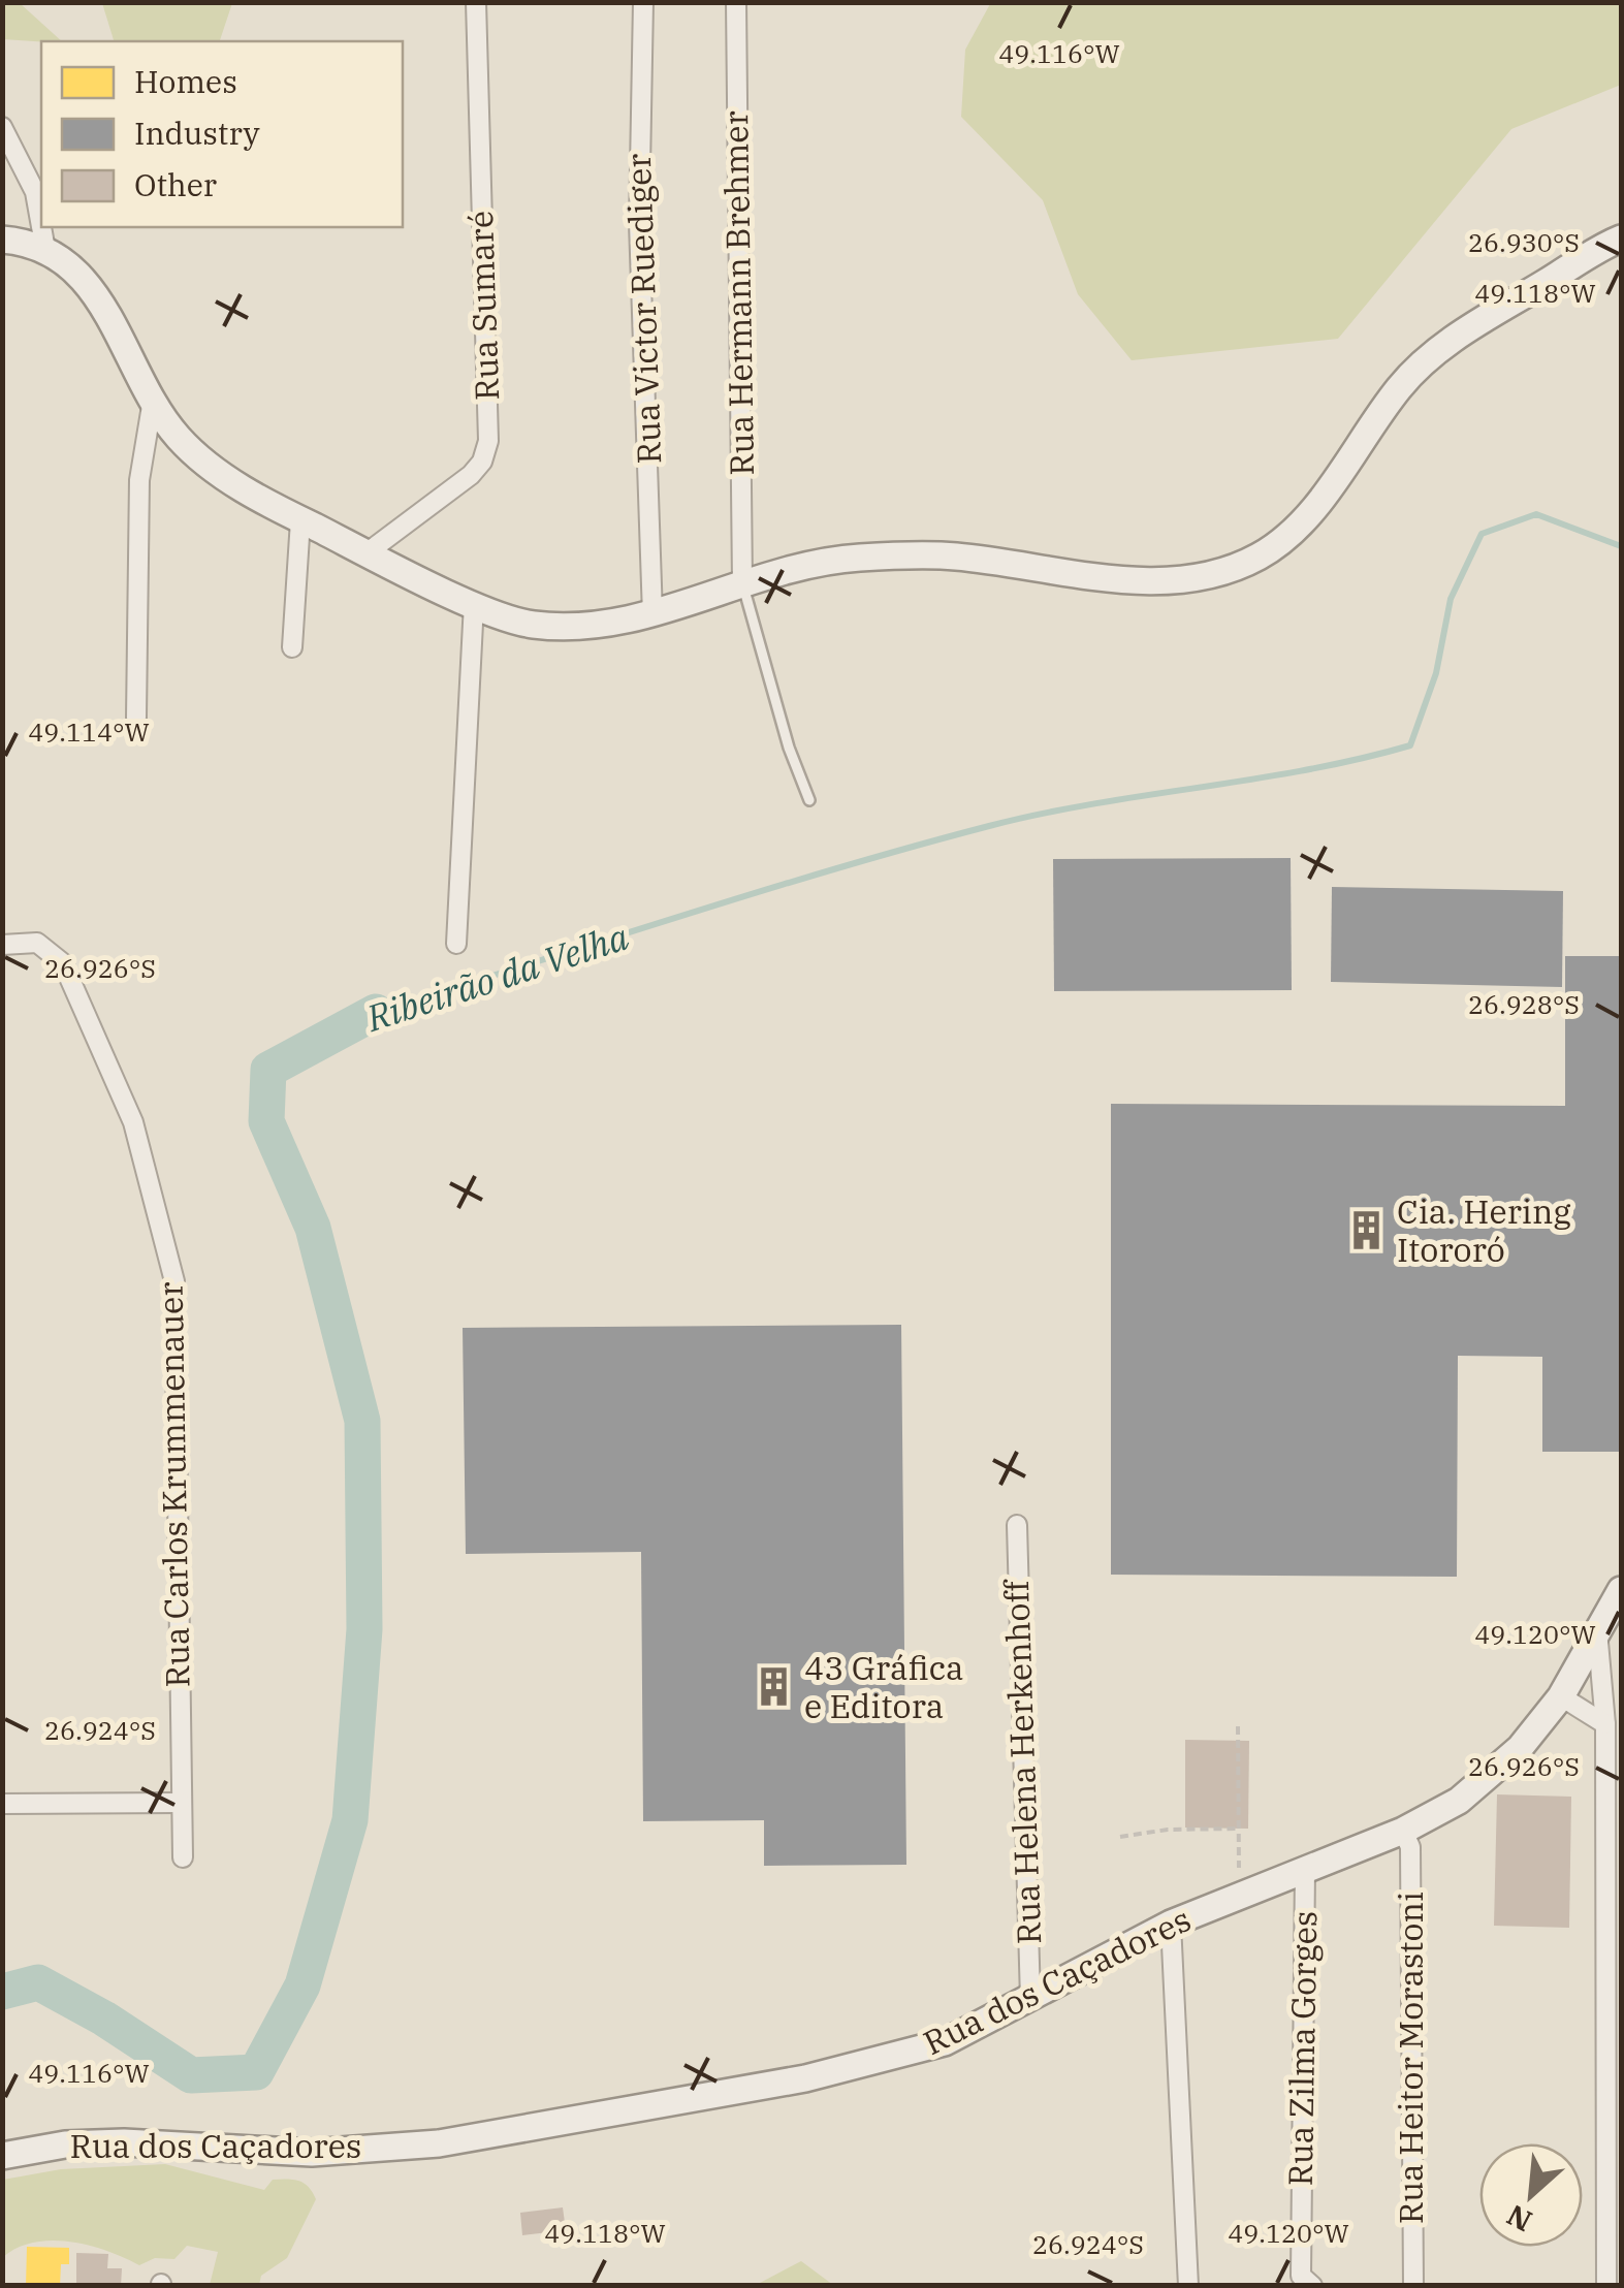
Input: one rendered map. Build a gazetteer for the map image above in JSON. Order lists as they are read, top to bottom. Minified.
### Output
{"streets":{"main road":["Rua dos Caçadores"],"street":["Rua Hermann Brehmer","Rua Sumaré","Rua Victor Ruediger","Rua Carlos Krummenauer","Rua Helena Herkenhoff","Rua Zilma Gorges","Rua Heitor Morastoni"]},"crossings":[["Rua Helena Herkenhoff","Rua dos Caçadores"],["Rua dos Caçadores","Rua Zilma Gorges"],["Rua dos Caçadores","Rua Heitor Morastoni"]],"water":["Ribeirão da Velha"],"places":{"building":["Cia. Hering Itororó","43 Gráfica e Editora"]},"legend":["Homes","Industry","Other"],"north":"bottom left","coordinates":["49.116°W","26.930°S","49.118°W","49.114°W","26.926°S","26.928°S","49.120°W","26.924°S"]}
